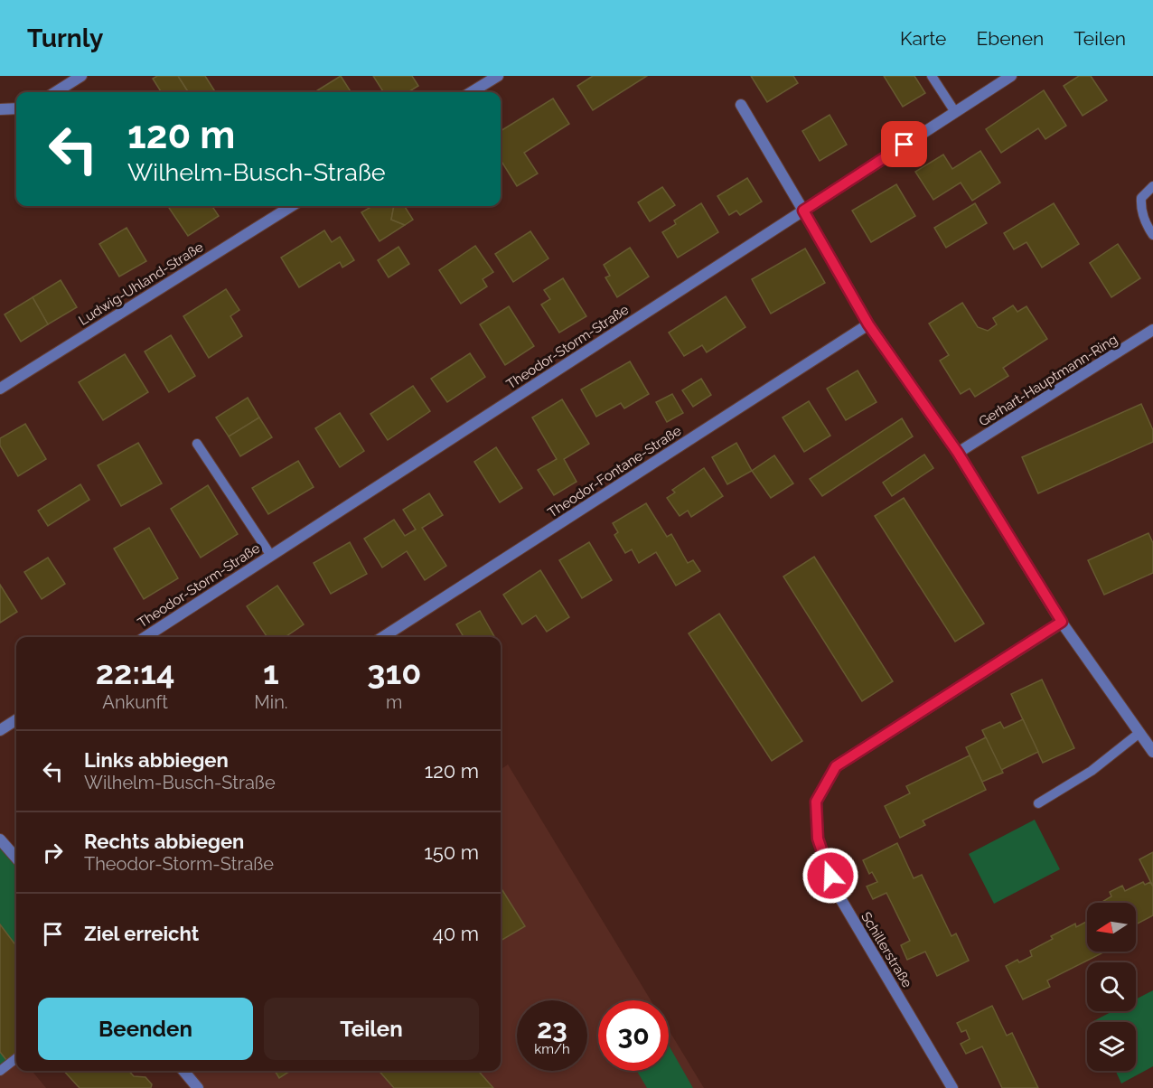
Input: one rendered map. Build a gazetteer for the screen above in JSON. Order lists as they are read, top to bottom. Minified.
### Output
{"streets":{"street":["Ludwig-Uhland-Straße","Theodor-Storm-Straße","Gerhart-Hauptmann-Ring","Theodor-Fontane-Straße","Schillerstraße"]},"north":"left","page":{"header":"Turnly","nav":["Karte","Ebenen","Teilen"],"turn":["120 m","Wilhelm-Busch-Straße"],"eta":["22:14","Ankunft","1","Min.","310","m"],"list":[{"name":"Links abbiegen","note":"Wilhelm-Busch-Straße","value":"120 m"},{"name":"Rechts abbiegen","note":"Theodor-Storm-Straße","value":"150 m"},{"name":"Ziel erreicht","value":"40 m"}],"buttons":["Beenden","Teilen"],"speed":"23 km/h","limit":"30"}}
